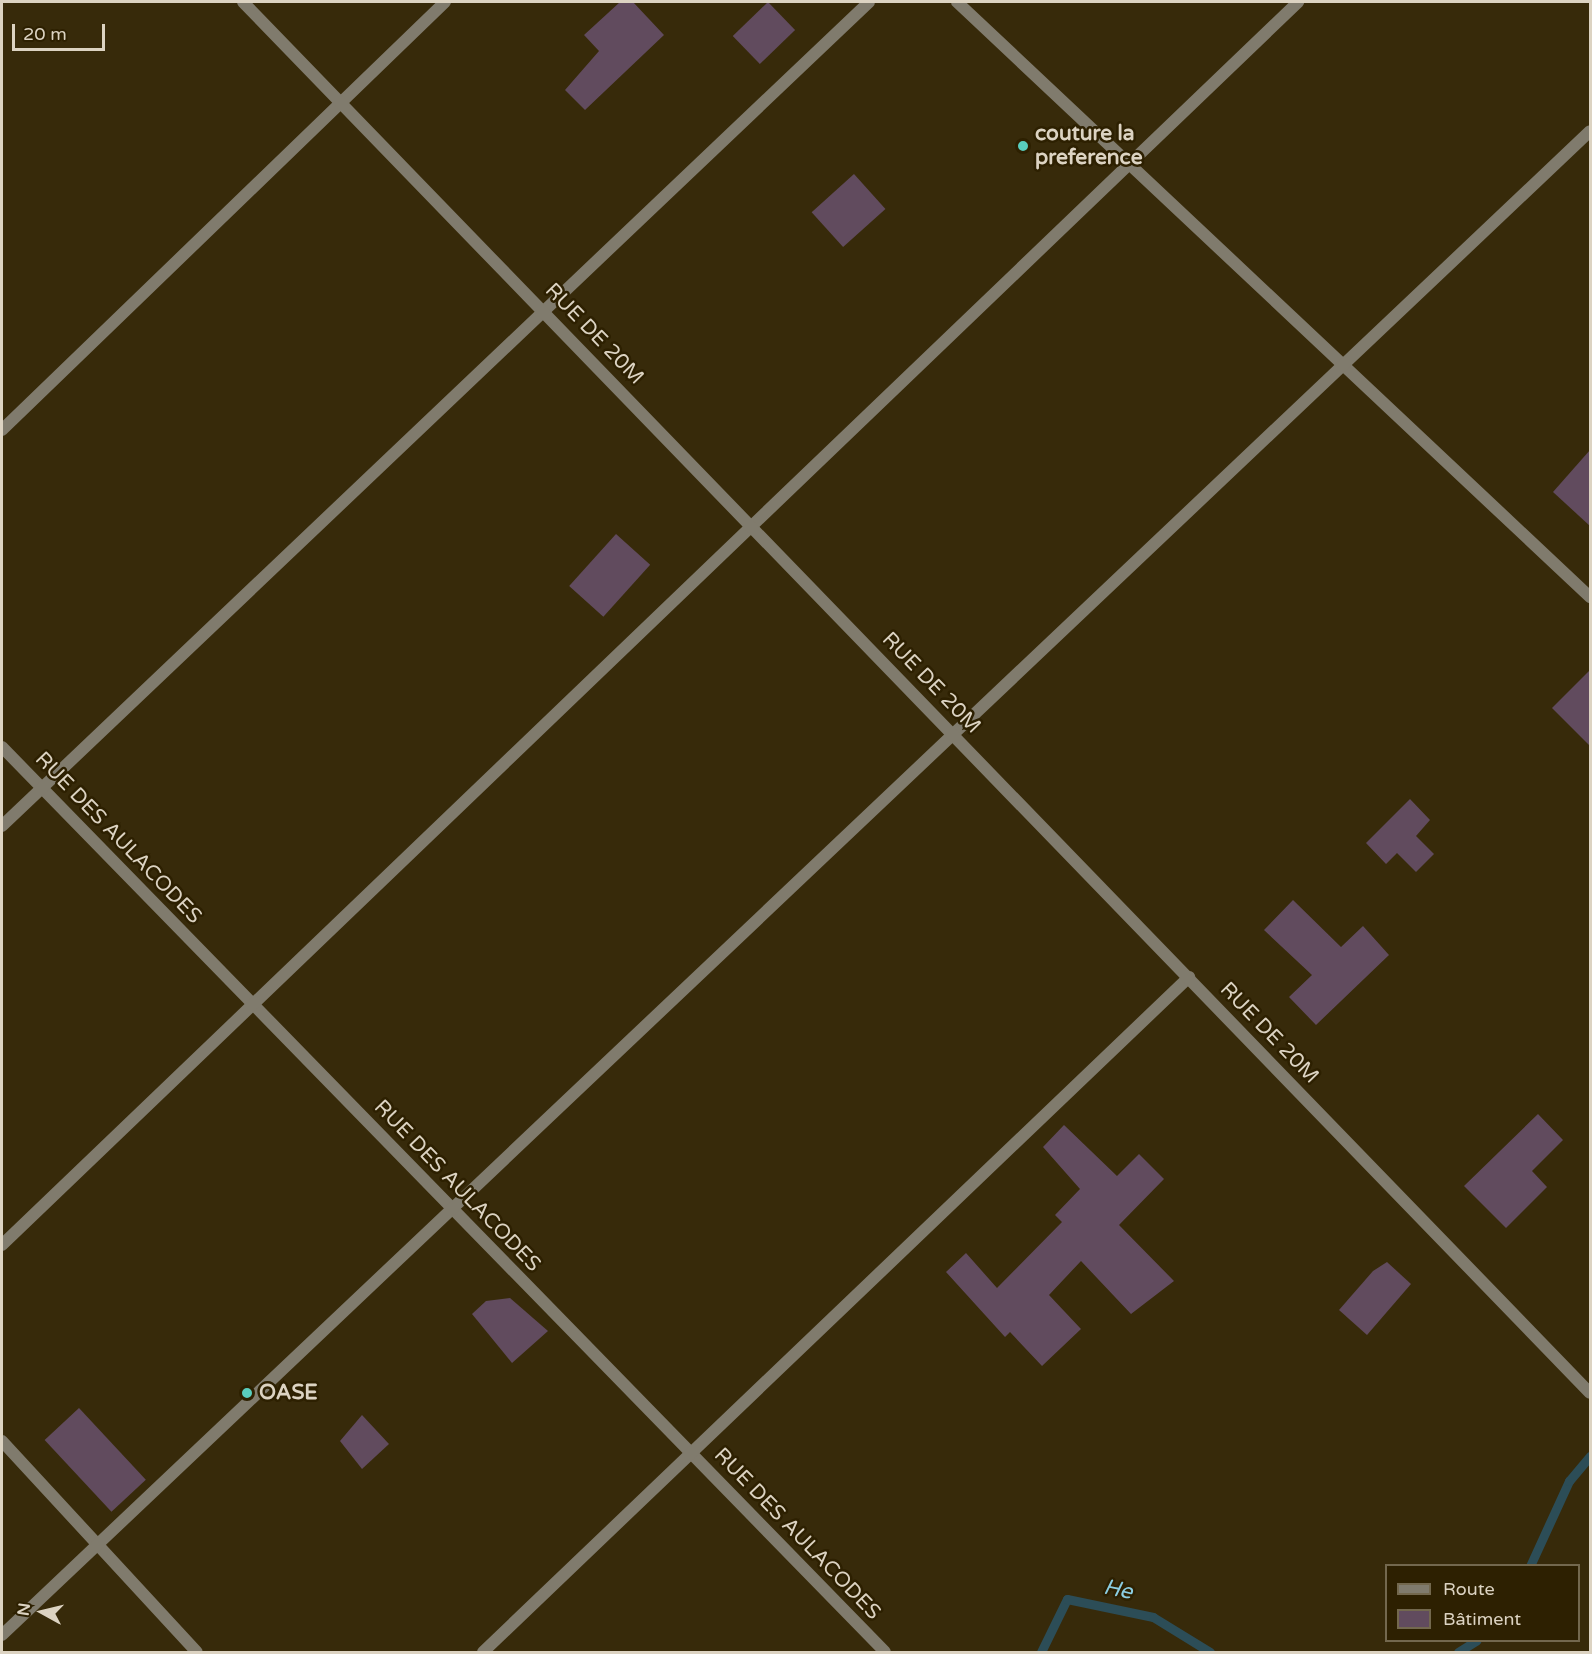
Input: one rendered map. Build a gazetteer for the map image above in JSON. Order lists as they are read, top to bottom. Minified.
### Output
{"streets":{"street":["RUE DE 20M","RUE DES AULACODES"]},"water":["He"],"places":["couture la preference","OASE"],"legend":["Route","Bâtiment"],"scale_bar":"20 m","north":"left"}
